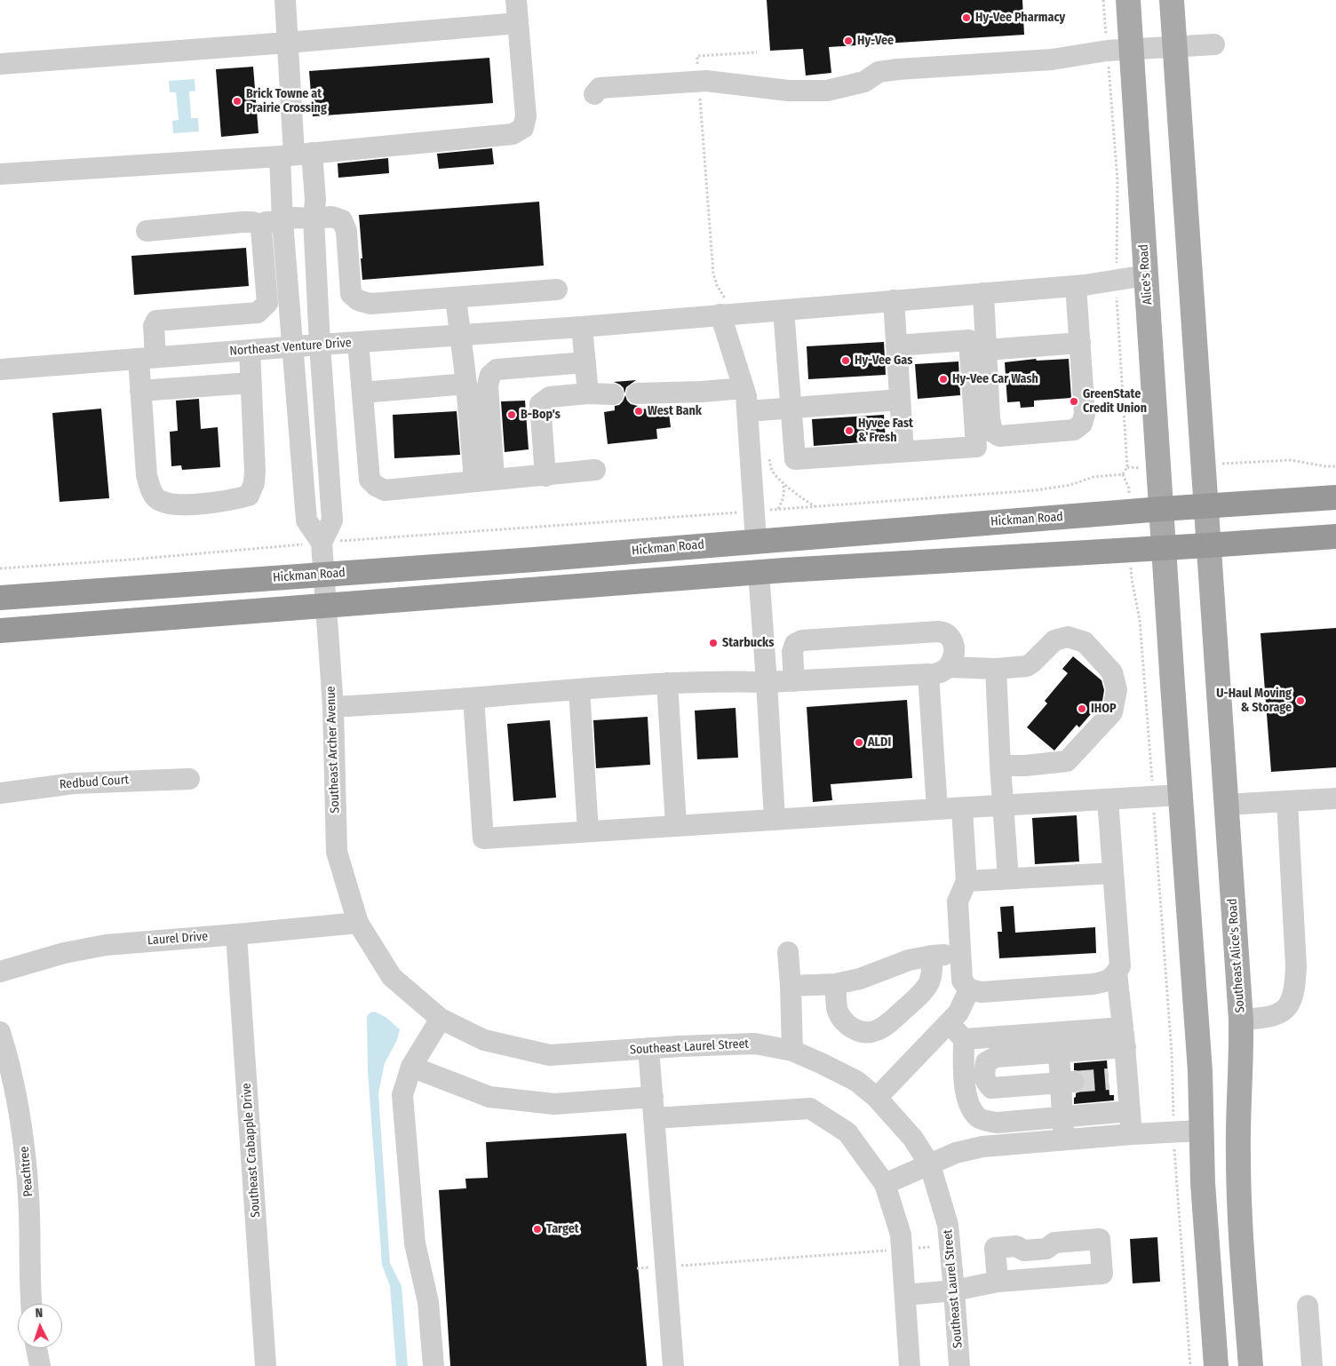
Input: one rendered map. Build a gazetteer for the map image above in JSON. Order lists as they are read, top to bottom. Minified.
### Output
{"streets":{"highway":["Hickman Road"],"main road":["Alice's Road","Southeast Alice's Road"],"street":["Northeast Venture Drive","Southeast Archer Avenue","Redbud Court","Laurel Drive","Southeast Laurel Street","Southeast Crabapple Drive","Peachtree"]},"crossings":[["Alice's Road","Northeast Venture Drive"],["Alice's Road","Hickman Road"],["Hickman Road","Southeast Archer Avenue"],["Southeast Archer Avenue","Laurel Drive"],["Southeast Archer Avenue","Southeast Laurel Street"],["Laurel Drive","Southeast Laurel Street"],["Laurel Drive","Southeast Crabapple Drive"]],"places":["Hy-Vee Pharmacy","Hy-Vee","Brick Towne at Prairie Crossing","Hy-Vee Gas","Hy-Vee Car Wash","GreenState Credit Union","West Bank","B-Bop's","Hyvee Fast & Fresh","Starbucks","U-Haul Moving & Storage","IHOP","ALDI","Target"],"north":"top"}
